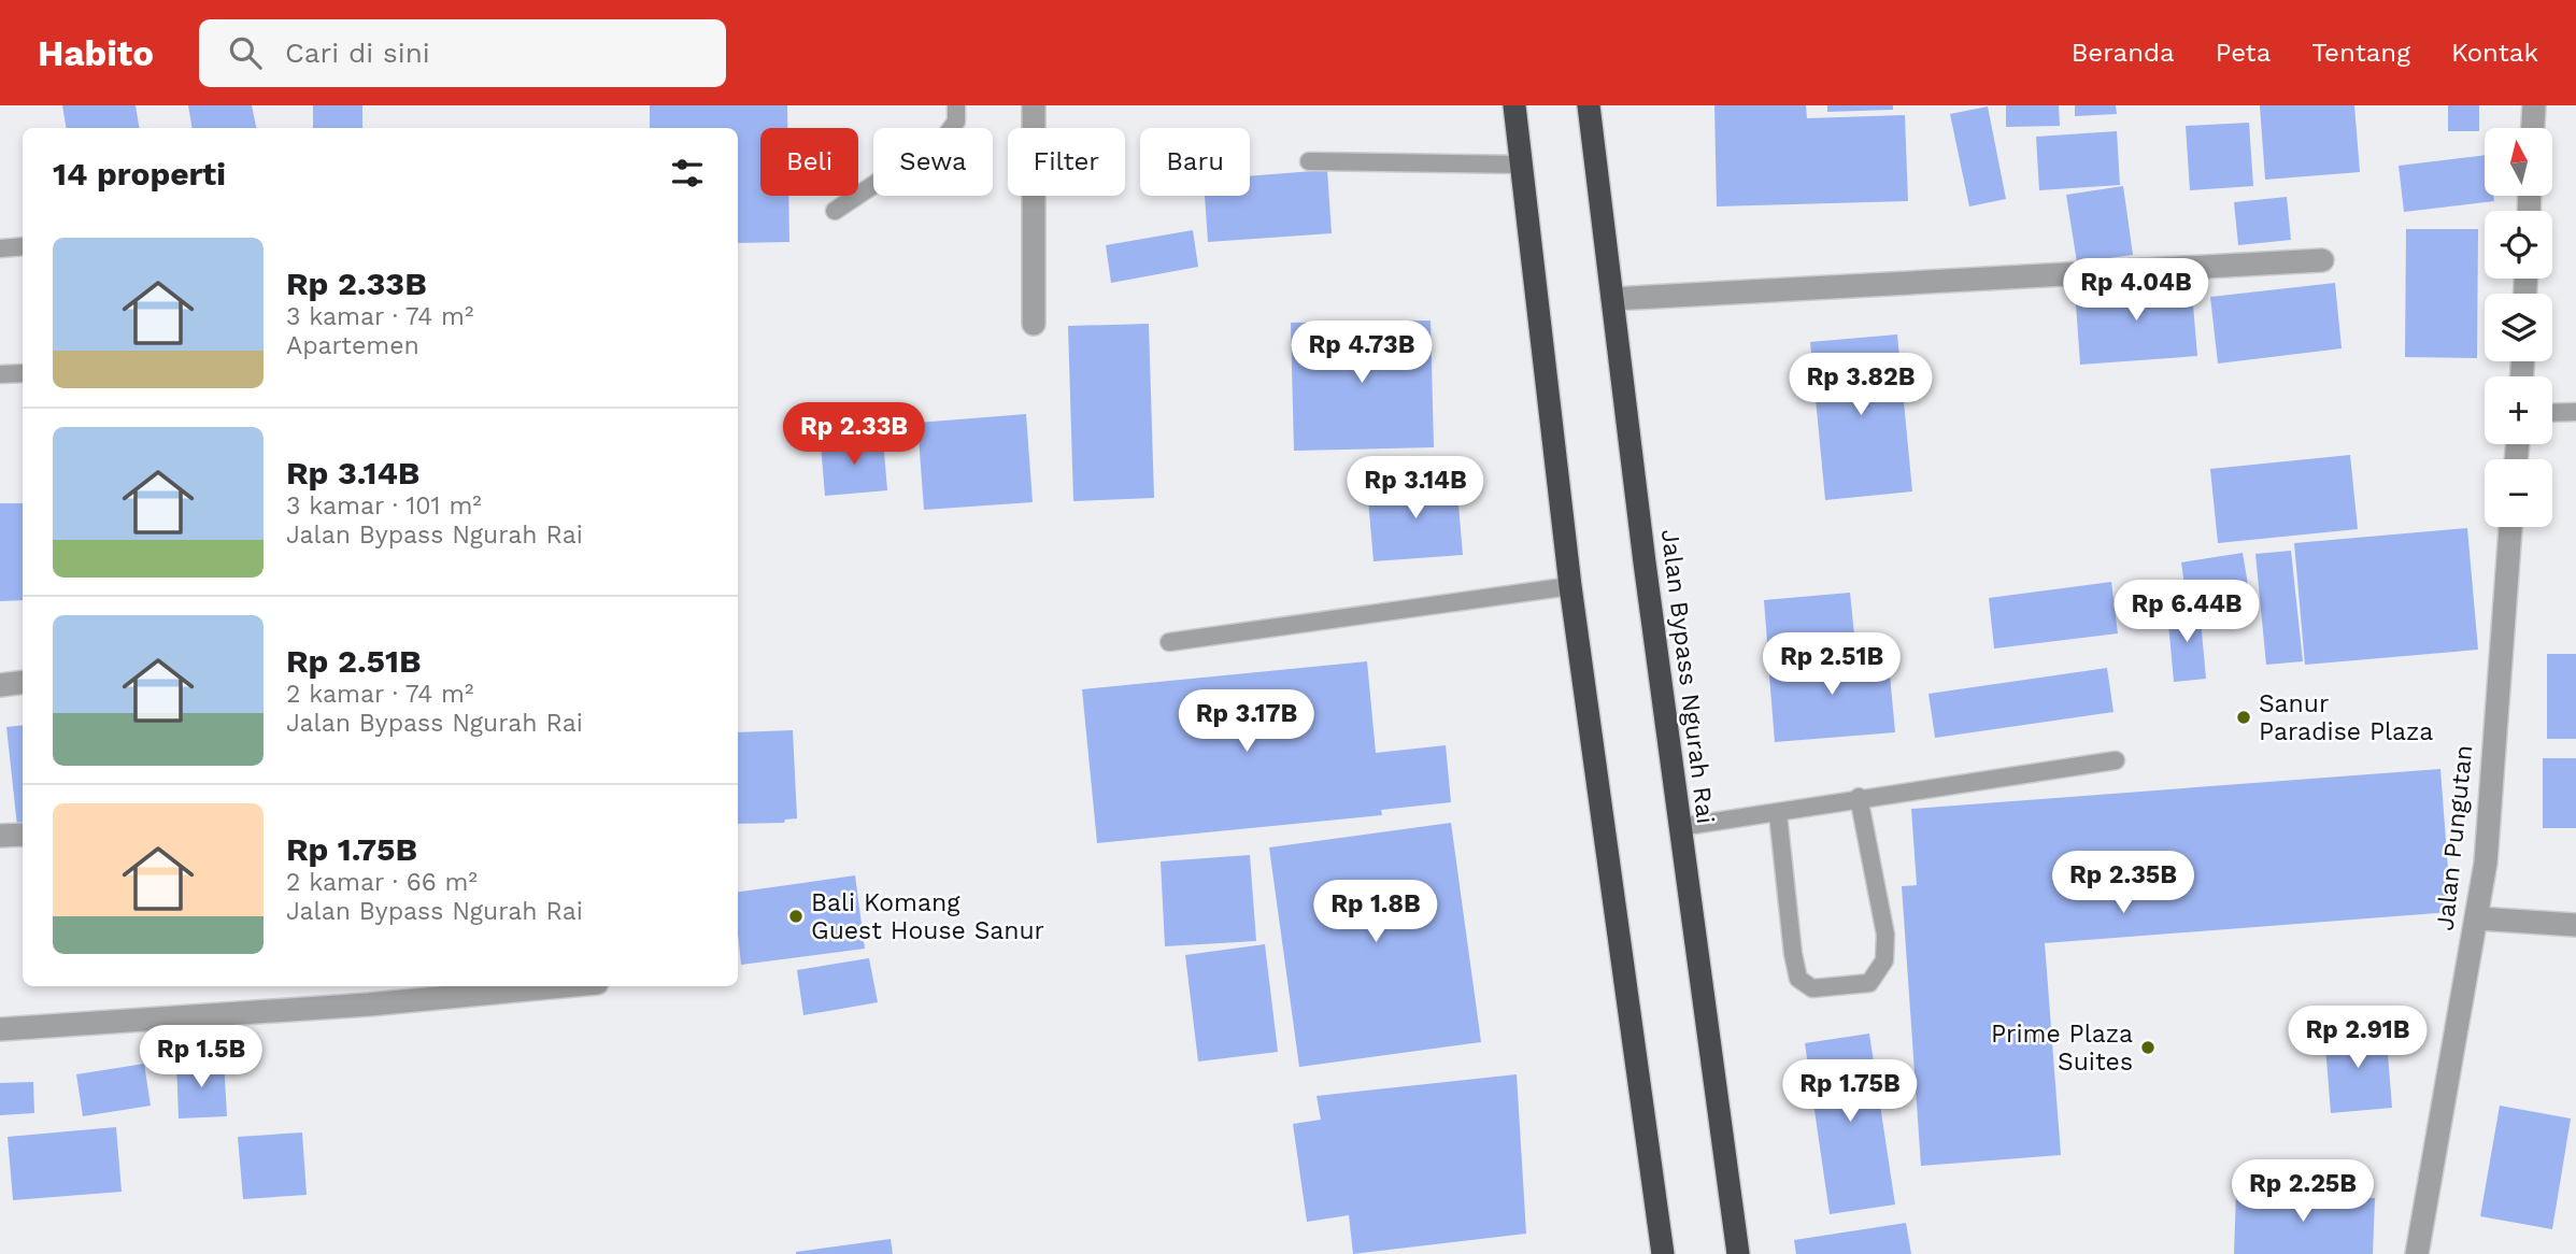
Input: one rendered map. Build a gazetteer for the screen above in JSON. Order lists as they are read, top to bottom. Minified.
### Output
{"streets":{"highway":["Jalan Bypass Ngurah Rai"],"street":["Jalan Pungutan"]},"places":["Sanur Paradise Plaza","Bali Komang Guest House Sanur","Prime Plaza Suites"],"north":"top","page":{"header":"Habito","search":"Cari di sini","nav":["Beranda","Peta","Tentang","Kontak"],"map_buttons":["+","−"],"chip":["Beli","Sewa","Filter","Baru"],"heading":"14 properti","list":[{"name":"Rp 2.33B","note":"3 kamar · 74 m² · Apartemen"},{"name":"Rp 3.14B","note":"3 kamar · 101 m² · Jalan Bypass Ngurah Rai"},{"name":"Rp 2.51B","note":"2 kamar · 74 m² · Jalan Bypass Ngurah Rai"},{"name":"Rp 1.75B","note":"2 kamar · 66 m² · Jalan Bypass Ngurah Rai"}],"price":["Rp 4.04B","Rp 4.73B","Rp 3.82B","Rp 2.33B","Rp 3.14B","Rp 6.44B","Rp 2.51B","Rp 3.17B","Rp 2.35B","Rp 1.8B","Rp 2.91B","Rp 1.5B","Rp 1.75B","Rp 2.25B"]}}
